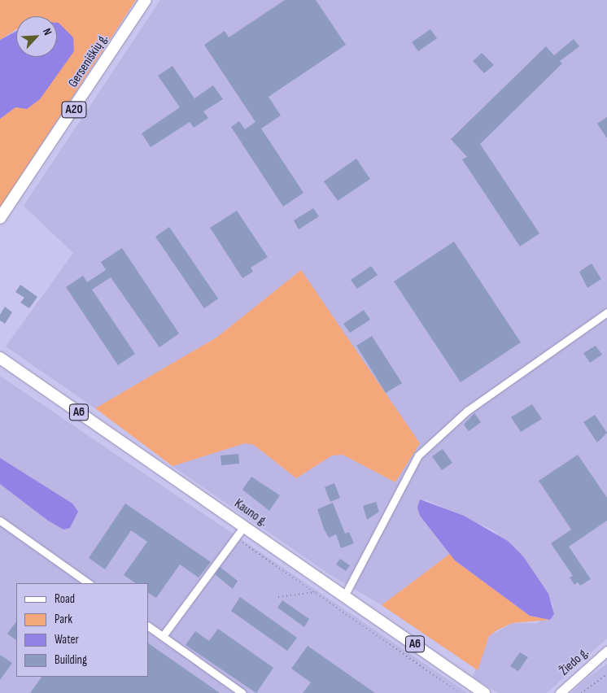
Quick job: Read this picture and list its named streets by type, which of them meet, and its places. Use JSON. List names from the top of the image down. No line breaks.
{"streets":{"main road":["Gerseniškių g.","A20","A6","Kauno g."],"street":["Žiedo g."]},"legend":["Road","Park","Water","Building"],"north":"top right"}
